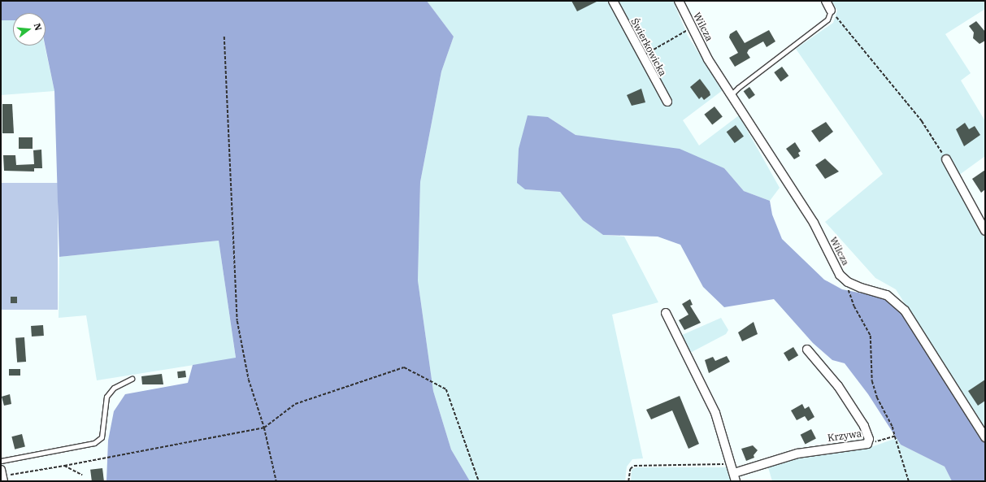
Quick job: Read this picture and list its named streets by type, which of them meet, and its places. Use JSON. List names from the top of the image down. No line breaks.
{"streets":{"street":["Wilcza","Świerkowicka","Krzywa"]},"north":"right"}
